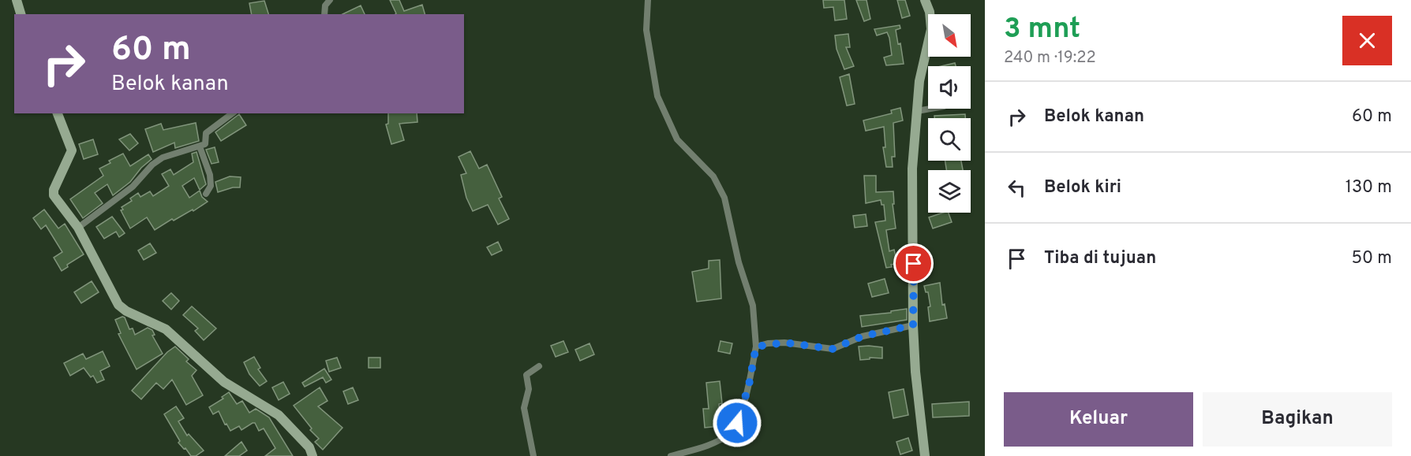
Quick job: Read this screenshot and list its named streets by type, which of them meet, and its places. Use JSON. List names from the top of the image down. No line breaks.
{"north":"bottom right","page":{"heading":["3 mnt","240 m · 19:22"],"turn":["60 m","Belok kanan"],"list":[{"name":"Belok kanan","value":"60 m"},{"name":"Belok kiri","value":"130 m"},{"name":"Tiba di tujuan","value":"50 m"}],"buttons":["Keluar","Bagikan"]}}
